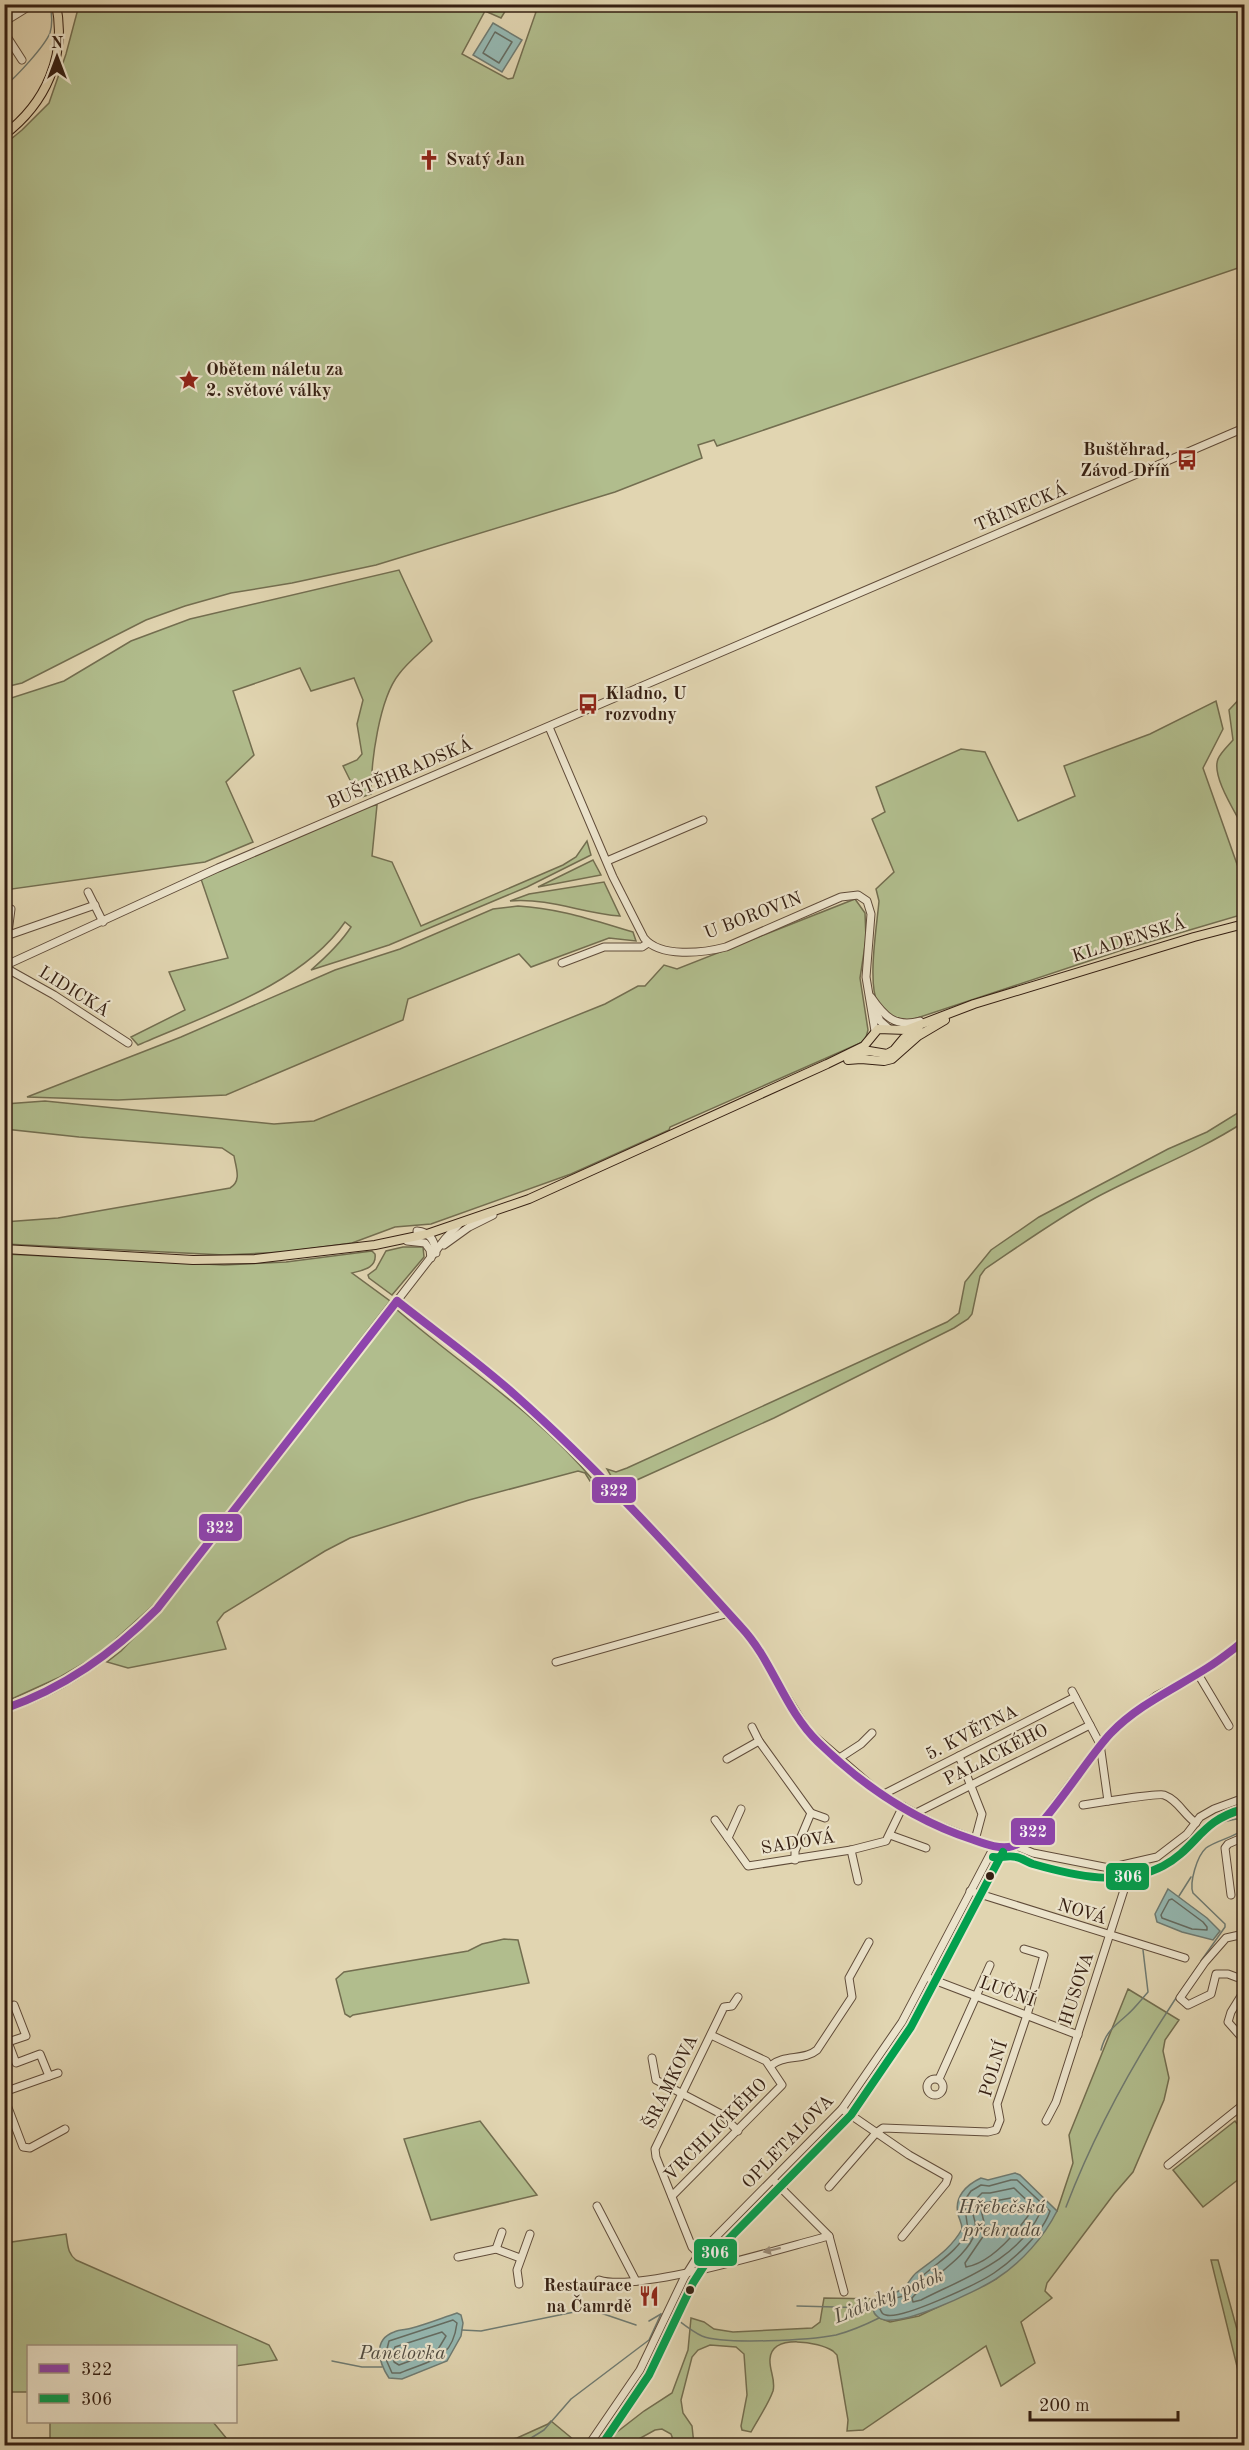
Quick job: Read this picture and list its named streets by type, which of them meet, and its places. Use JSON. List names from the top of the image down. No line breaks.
{"streets":{"main road":["KLADENSKÁ"],"street":["TŘINECKÁ","BUŠTĚHRADSKÁ","U BOROVIN","LIDICKÁ","5. KVĚTNA","PALACKÉHO","SADOVÁ","NOVÁ","HUSOVA","LUČNÍ","POLNÍ","ŠRÁMKOVA","VRCHLICKÉHO","OPLETALOVA"]},"crossings":[["TŘINECKÁ","BUŠTĚHRADSKÁ"],["BUŠTĚHRADSKÁ","LIDICKÁ"],["5. KVĚTNA","PALACKÉHO"],["NOVÁ","HUSOVA"],["NOVÁ","OPLETALOVA"],["HUSOVA","LUČNÍ"],["LUČNÍ","POLNÍ"],["LUČNÍ","OPLETALOVA"],["ŠRÁMKOVA","VRCHLICKÉHO"],["ŠRÁMKOVA","OPLETALOVA"]],"water":["Hřebečská přehrada","Lidický potok","Panelovka"],"places":{"church":["Svatý Jan"],"place":["Obětem náletu za 2. světové války"],"bus stop":["Buštěhrad, Závod Dříň","Kladno, U rozvodny"],"restaurant":["Restaurace na Čamrdě"]},"lines":["transit line 322","transit line 306"],"legend":["322","306"],"scale_bar":"200 m","north":"top"}
